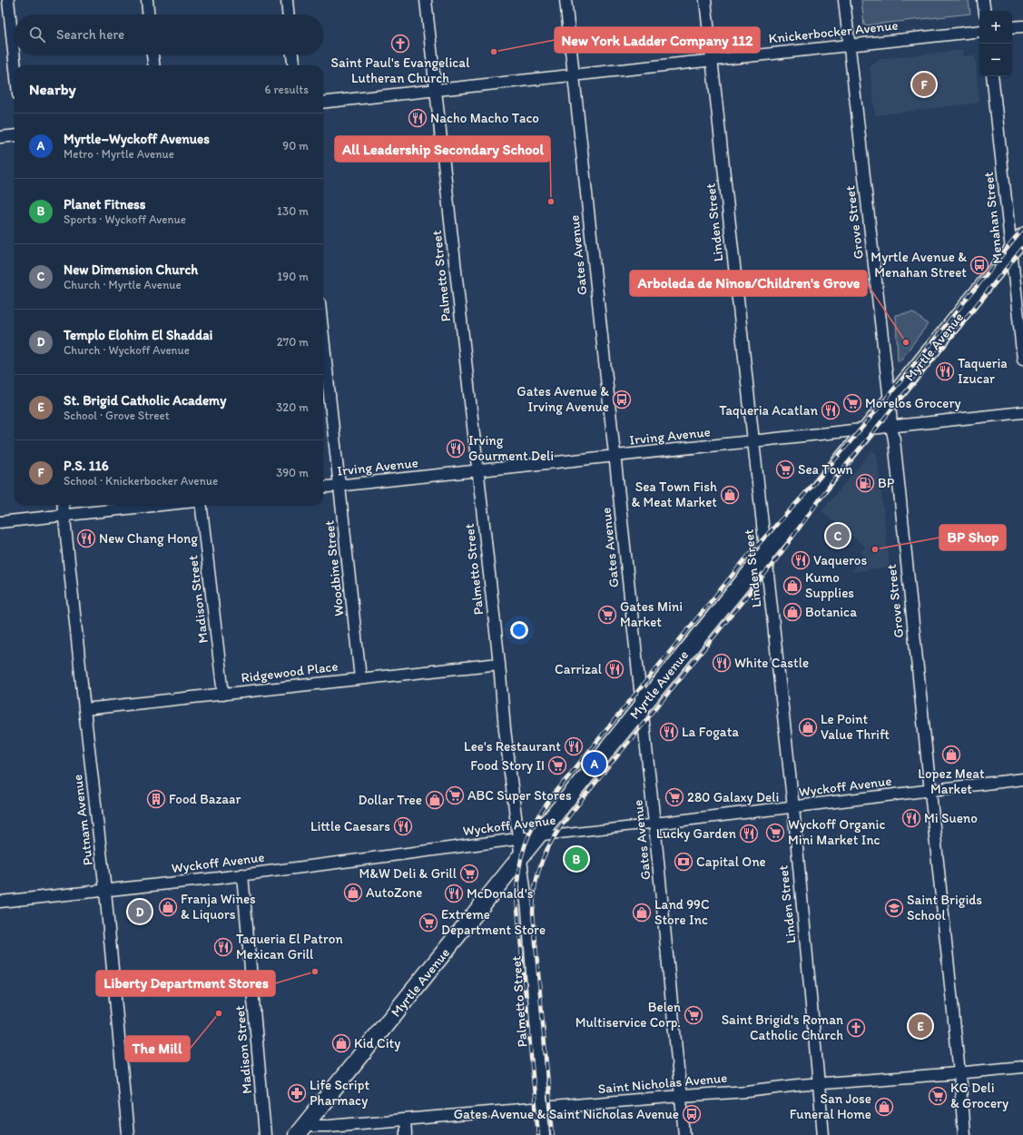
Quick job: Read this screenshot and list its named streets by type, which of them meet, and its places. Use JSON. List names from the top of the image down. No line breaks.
{"streets":{"main road":["Myrtle Avenue"],"street":["Knickerbocker Avenue","Menahan Street","Linden Street","Grove Street","Gates Avenue","Palmetto Street","Irving Avenue","Woodbine Street","Madison Street","Ridgewood Place","Wyckoff Avenue","Putnam Avenue","Saint Nicholas Avenue"]},"crossings":[["Knickerbocker Avenue","Linden Street"],["Knickerbocker Avenue","Grove Street"],["Knickerbocker Avenue","Gates Avenue"],["Knickerbocker Avenue","Palmetto Street"],["Menahan Street","Myrtle Avenue"],["Linden Street","Myrtle Avenue"],["Linden Street","Irving Avenue"],["Linden Street","Wyckoff Avenue"],["Linden Street","Saint Nicholas Avenue"],["Grove Street","Myrtle Avenue"],["Grove Street","Irving Avenue"],["Grove Street","Wyckoff Avenue"],["Grove Street","Saint Nicholas Avenue"],["Gates Avenue","Myrtle Avenue"],["Gates Avenue","Irving Avenue"],["Gates Avenue","Wyckoff Avenue"],["Gates Avenue","Saint Nicholas Avenue"],["Palmetto Street","Myrtle Avenue"],["Palmetto Street","Irving Avenue"],["Palmetto Street","Ridgewood Place"],["Palmetto Street","Wyckoff Avenue"],["Palmetto Street","Saint Nicholas Avenue"],["Myrtle Avenue","Irving Avenue"],["Myrtle Avenue","Wyckoff Avenue"],["Myrtle Avenue","Saint Nicholas Avenue"],["Irving Avenue","Woodbine Street"],["Woodbine Street","Ridgewood Place"],["Madison Street","Ridgewood Place"],["Madison Street","Wyckoff Avenue"],["Ridgewood Place","Putnam Avenue"],["Wyckoff Avenue","Putnam Avenue"]],"places":{"church":["Saint Paul's Evangelical Lutheran Church","Saint Brigid's Roman Catholic Church"],"other":["New York Ladder Company 112","All Leadership Secondary School","Arboleda de Ninos/Children's Grove","BP Shop","Liberty Department Stores","The Mill"],"restaurant":["Nacho Macho Taco","Taqueria Izucar","Taqueria Acatlan","Irving Gourment Deli","New Chang Hong","Vaqueros","White Castle","Carrizal","La Fogata","Lee's Restaurant","Mi Sueno","Little Caesars","Lucky Garden","McDonald's","Taqueria El Patron Mexican Grill"],"bus stop":["Myrtle Avenue & Menahan Street","Gates Avenue & Irving Avenue","Gates Avenue & Saint Nicholas Avenue"],"supermarket":["Morelos Grocery","Sea Town","Gates Mini Market","Food Story II","ABC Super Stores","280 Galaxy Deli","Wyckoff Organic Mini Market Inc","M&W Deli & Grill","Extreme Department Store","Belen Multiservice Corp.","KG Deli & Grocery"],"fuel station":["BP"],"shop":["Sea Town Fish & Meat Market","Kumo Supplies","Botanica","Le Point Value Thrift","Lopez Meat Market","Dollar Tree","AutoZone","Franja Wines & Liquors","Land 99C Store Inc","Kid City","San Jose Funeral Home"],"building":["Food Bazaar"],"bank":["Capital One"],"school or university":["Saint Brigids School"],"pharmacy":["Life Script Pharmacy"]},"page":{"map_buttons":["+","−"],"search":"Search here","heading":["Nearby","6 results"],"pins":["F","C","A","B","D","E"],"list":[{"mark":"A","name":"Myrtle–Wyckoff Avenues","note":"Metro · Myrtle Avenue","value":"90 m"},{"mark":"B","name":"Planet Fitness","note":"Sports · Wyckoff Avenue","value":"130 m"},{"mark":"C","name":"New Dimension Church","note":"Church · Myrtle Avenue","value":"190 m"},{"mark":"D","name":"Templo Elohim El Shaddai","note":"Church · Wyckoff Avenue","value":"270 m"},{"mark":"E","name":"St. Brigid Catholic Academy","note":"School · Grove Street","value":"320 m"},{"mark":"F","name":"P.S. 116","note":"School · Knickerbocker Avenue","value":"390 m"}]}}
